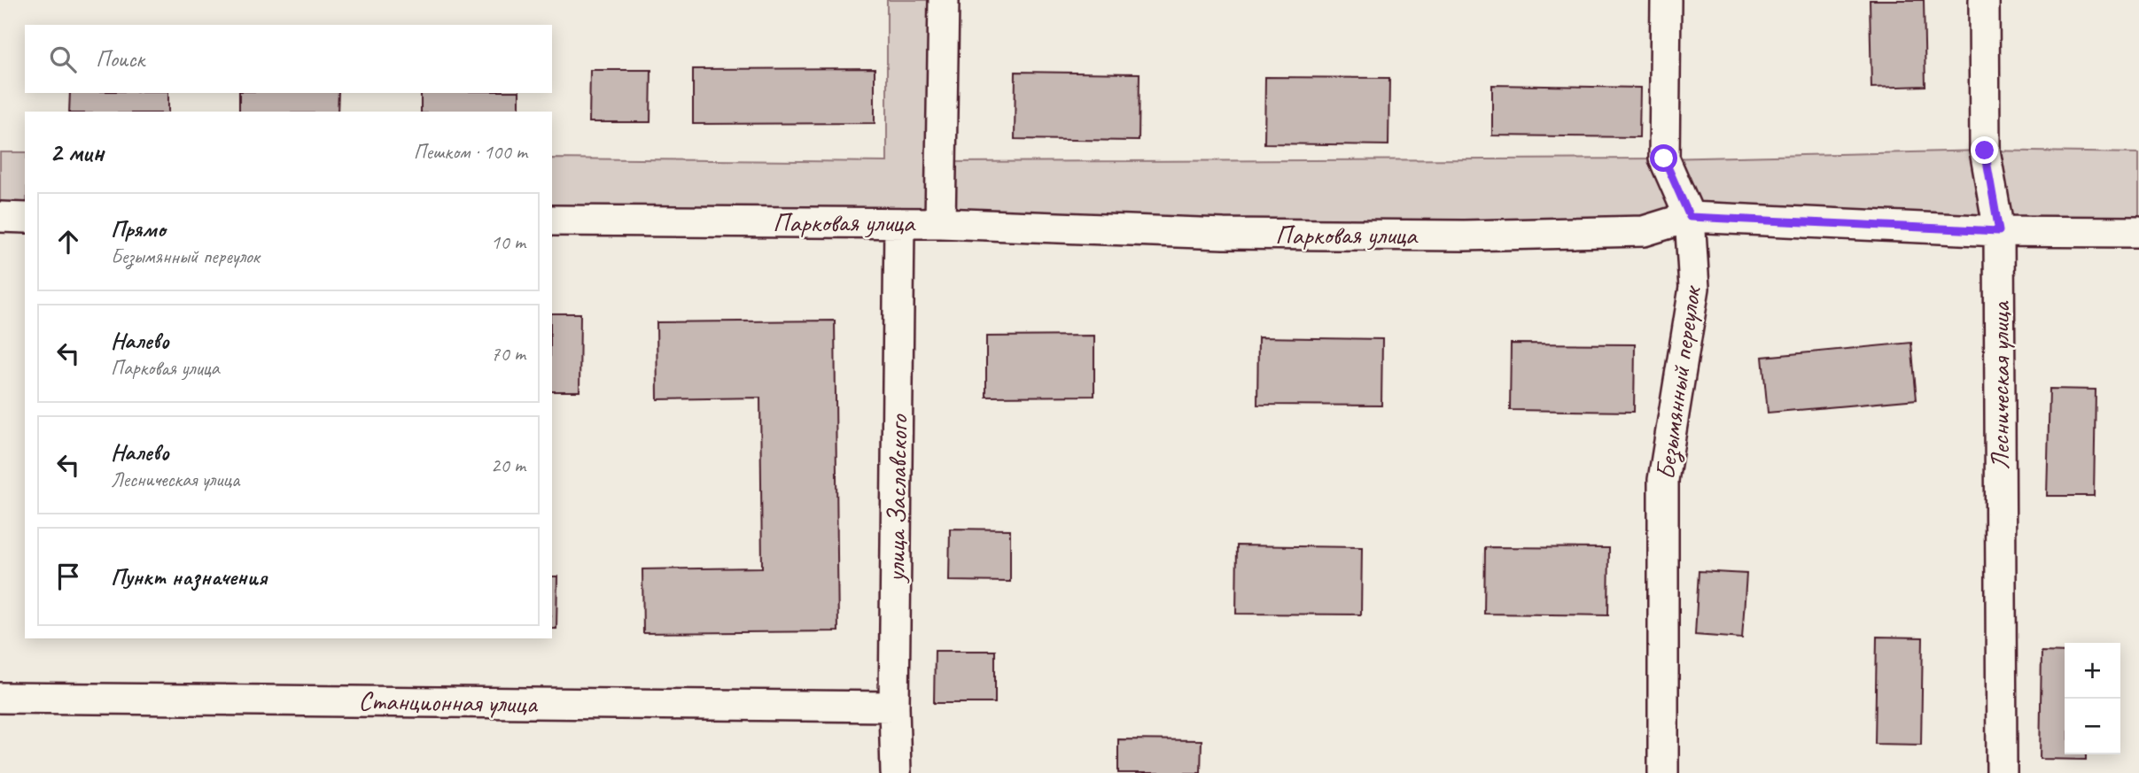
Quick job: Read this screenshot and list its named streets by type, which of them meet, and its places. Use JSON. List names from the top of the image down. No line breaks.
{"streets":{"street":["Парковая улица","Безымянный переулок","Лесническая улица","улица Заславского","Станционная улица"]},"crossings":[["Парковая улица","Безымянный переулок"],["Парковая улица","Лесническая улица"],["Парковая улица","улица Заславского"],["улица Заславского","Станционная улица"]],"page":{"search":"Поиск","heading":["2 мин","Пешком · 100 m"],"list":[["Прямо","Безымянный переулок","10 m"],["Налево","Парковая улица","70 m"],["Налево","Лесническая улица","20 m"],"Пункт назначения"],"map_buttons":["+","−"]}}
